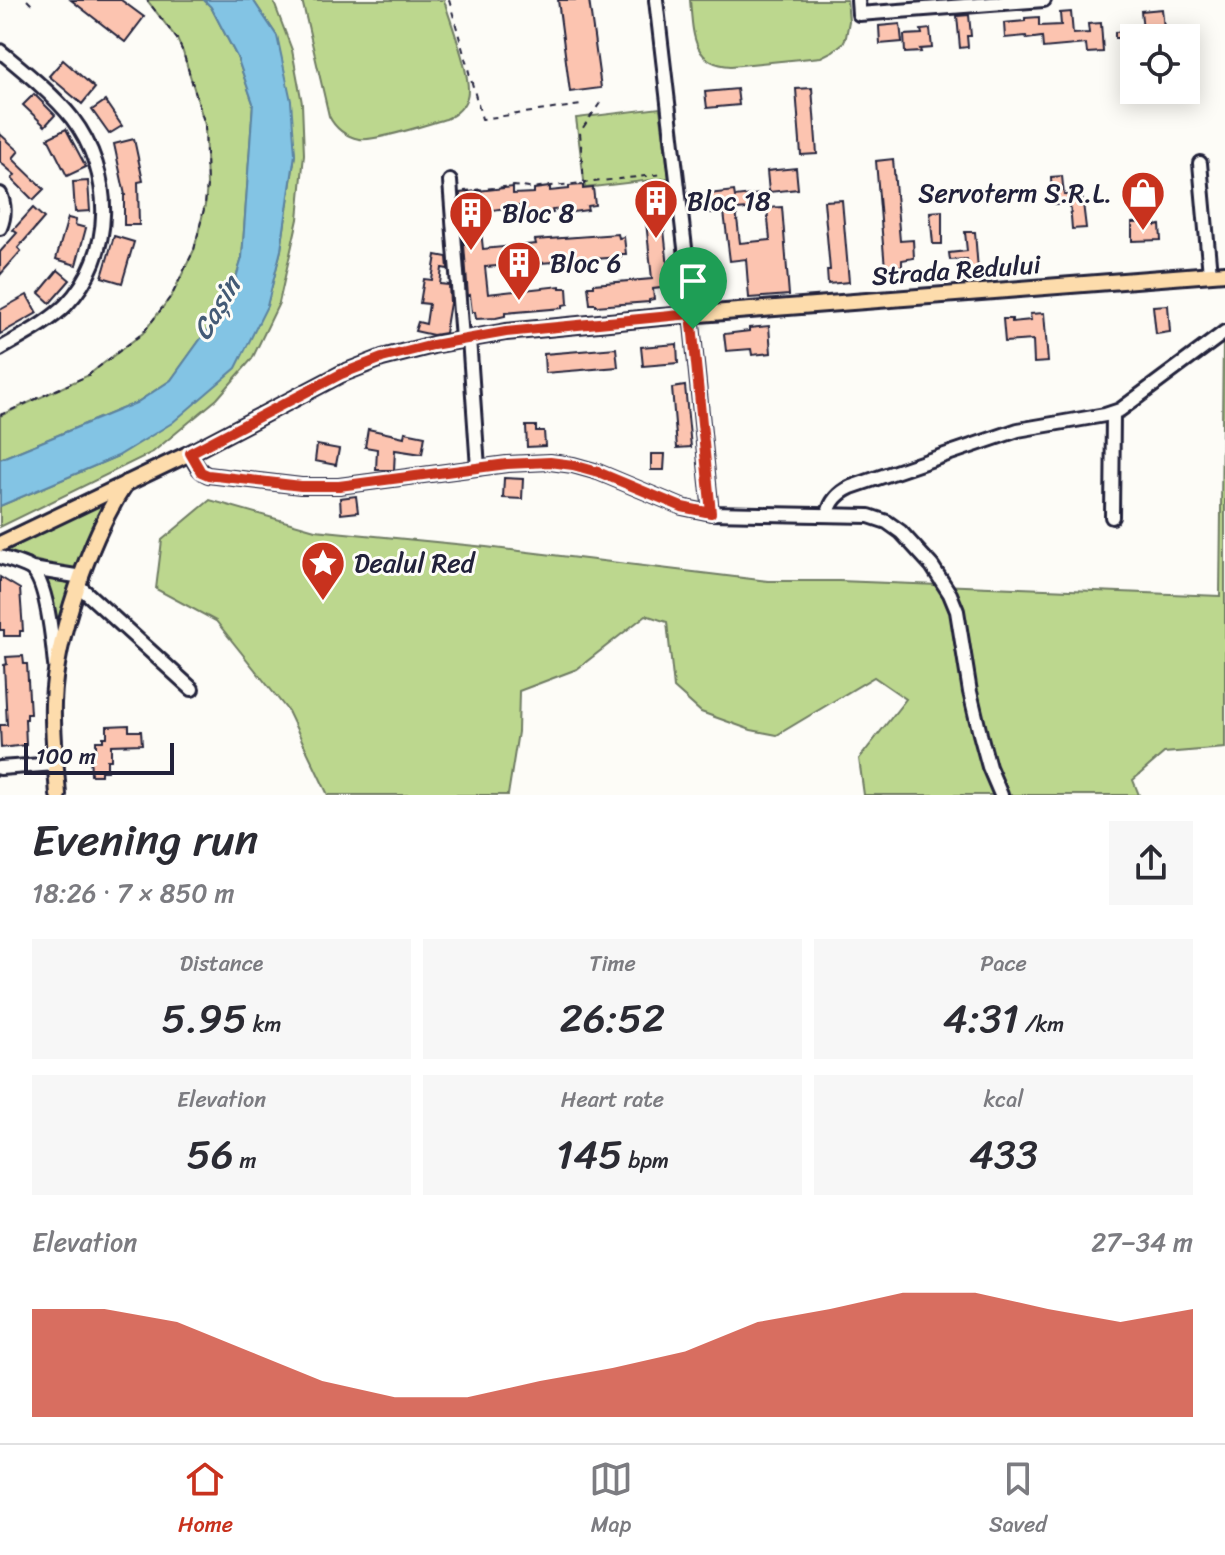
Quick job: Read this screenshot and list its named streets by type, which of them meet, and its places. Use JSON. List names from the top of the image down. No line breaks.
{"streets":{"main road":["Strada Redului"]},"water":["Cașin"],"places":{"shop":["Servoterm S.R.L."],"building":["Bloc 18","Bloc 8","Bloc 6"],"place":["Dealul Red"]},"scale_bar":"100 m","page":{"scale":"100 m","heading":["Evening run","18:26 · 7 × 850 m"],"stats":[["Distance","5.95 km"],["Time","26:52"],["Pace","4:31 /km"],["Elevation","56 m"],["Heart rate","145 bpm"],["kcal","433"]],"chart":["Elevation","27–34 m"],"tabs":["Home","Map","Saved"]}}
